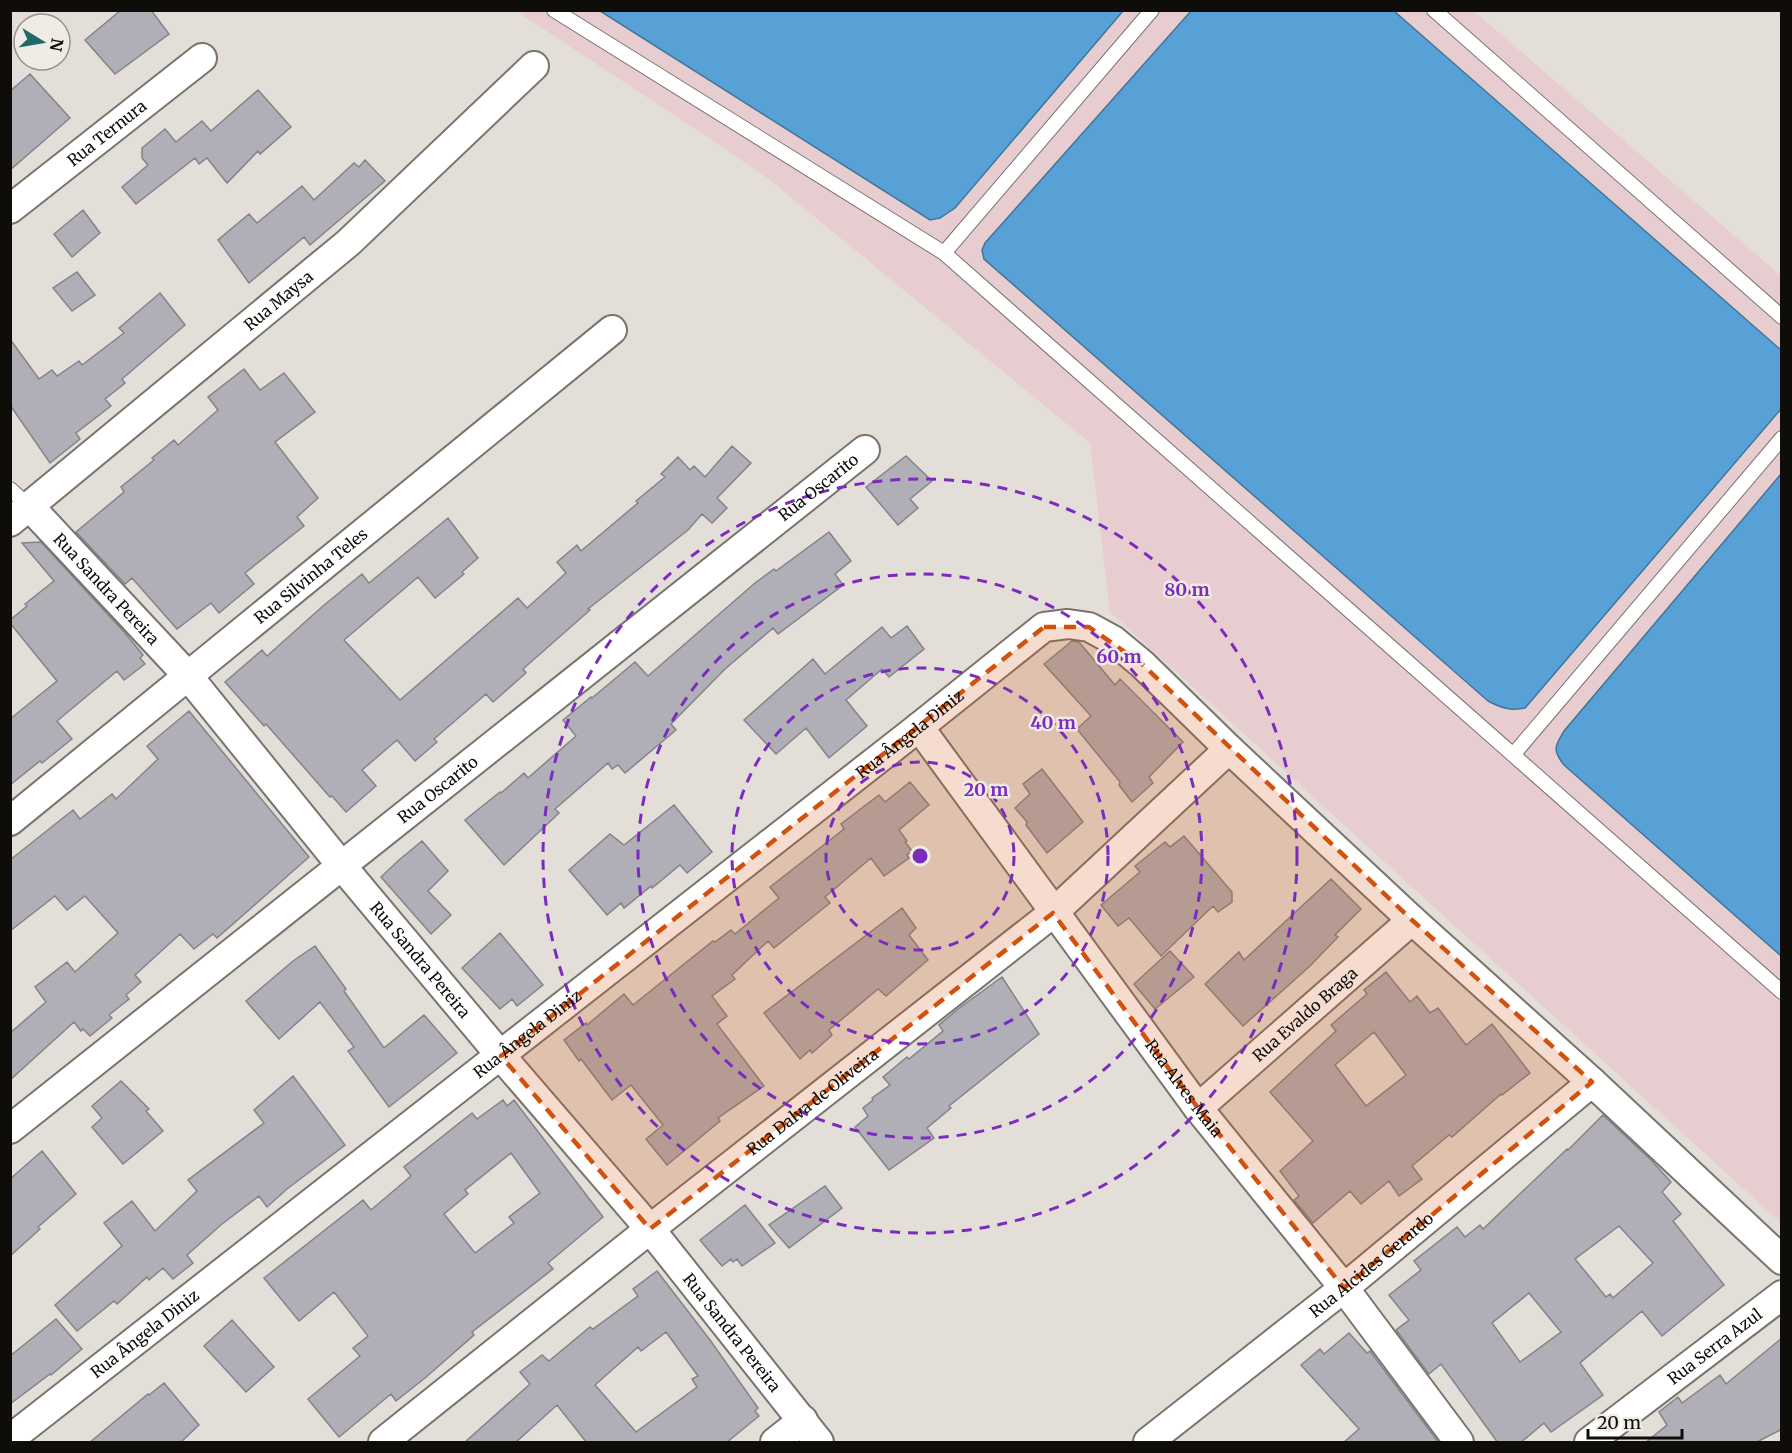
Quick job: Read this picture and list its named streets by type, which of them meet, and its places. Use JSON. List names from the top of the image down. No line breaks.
{"streets":{"street":["Rua Ternura","Rua Maysa","Rua Oscarito","Rua Silvinha Teles","Rua Sandra Pereira","Rua Ângela Diniz","Rua Evaldo Braga","Rua Alves Maia","Rua Dalva de Oliveira","Rua Alcides Gerardo","Rua Serra Azul"]},"crossings":[["Rua Maysa","Rua Sandra Pereira"],["Rua Oscarito","Rua Sandra Pereira"],["Rua Silvinha Teles","Rua Sandra Pereira"],["Rua Sandra Pereira","Rua Ângela Diniz"],["Rua Sandra Pereira","Rua Dalva de Oliveira"],["Rua Ângela Diniz","Rua Alves Maia"],["Rua Ângela Diniz","Rua Dalva de Oliveira"],["Rua Evaldo Braga","Rua Alves Maia"],["Rua Alves Maia","Rua Dalva de Oliveira"],["Rua Alves Maia","Rua Alcides Gerardo"]],"scale_bar":"20 m","north":"right","rings":["80 m","60 m","40 m","20 m"]}
